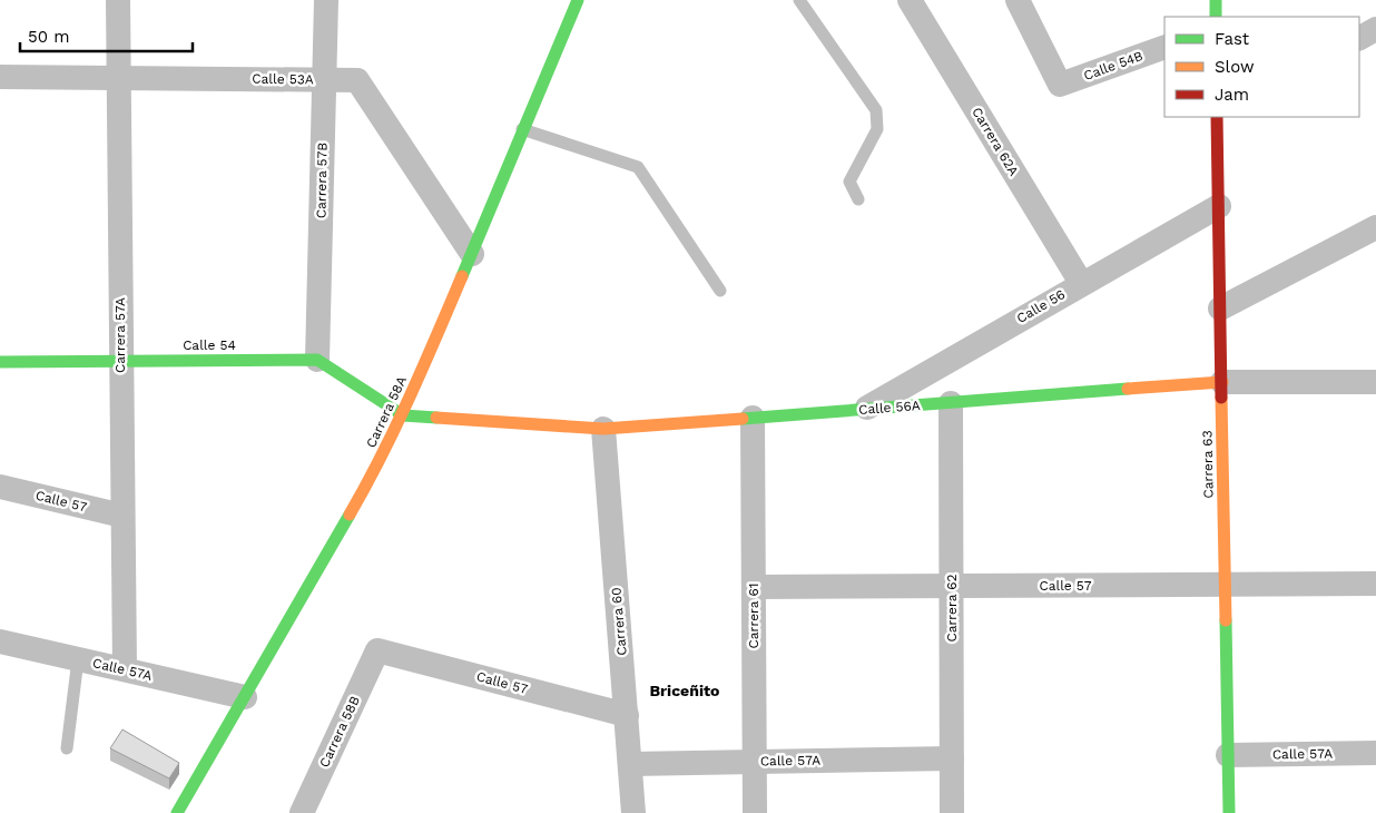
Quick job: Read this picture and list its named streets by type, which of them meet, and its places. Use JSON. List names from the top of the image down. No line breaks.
{"streets":{"street":["Calle 54B","Calle 53A","Carrera 62A","Carrera 57B","Calle 56","Carrera 57A","Calle 54","Calle 56A","Carrera 58A","Carrera 63","Calle 57","Carrera 62","Carrera 61","Carrera 60","Calle 57A","Carrera 58B"]},"crossings":[["Calle 53A","Carrera 57B"],["Calle 53A","Carrera 57A"],["Calle 53A","Carrera 58A"],["Carrera 62A","Calle 56"],["Carrera 57B","Calle 54"],["Calle 56","Calle 56A"],["Calle 56","Carrera 63"],["Carrera 57A","Calle 54"],["Carrera 57A","Calle 57"],["Carrera 57A","Calle 57A"],["Calle 56A","Carrera 58A"],["Calle 56A","Carrera 63"],["Calle 56A","Carrera 62"],["Calle 56A","Carrera 61"],["Calle 56A","Carrera 60"],["Carrera 58A","Calle 57A"],["Carrera 63","Calle 57"],["Carrera 63","Calle 57A"],["Calle 57","Carrera 62"],["Calle 57","Carrera 61"],["Calle 57","Carrera 60"],["Calle 57","Carrera 58B"],["Carrera 62","Calle 57A"],["Carrera 61","Calle 57A"],["Carrera 60","Calle 57A"]],"districts":["Briceñito"],"legend":["Fast","Slow","Jam"],"scale_bar":"50 m"}
